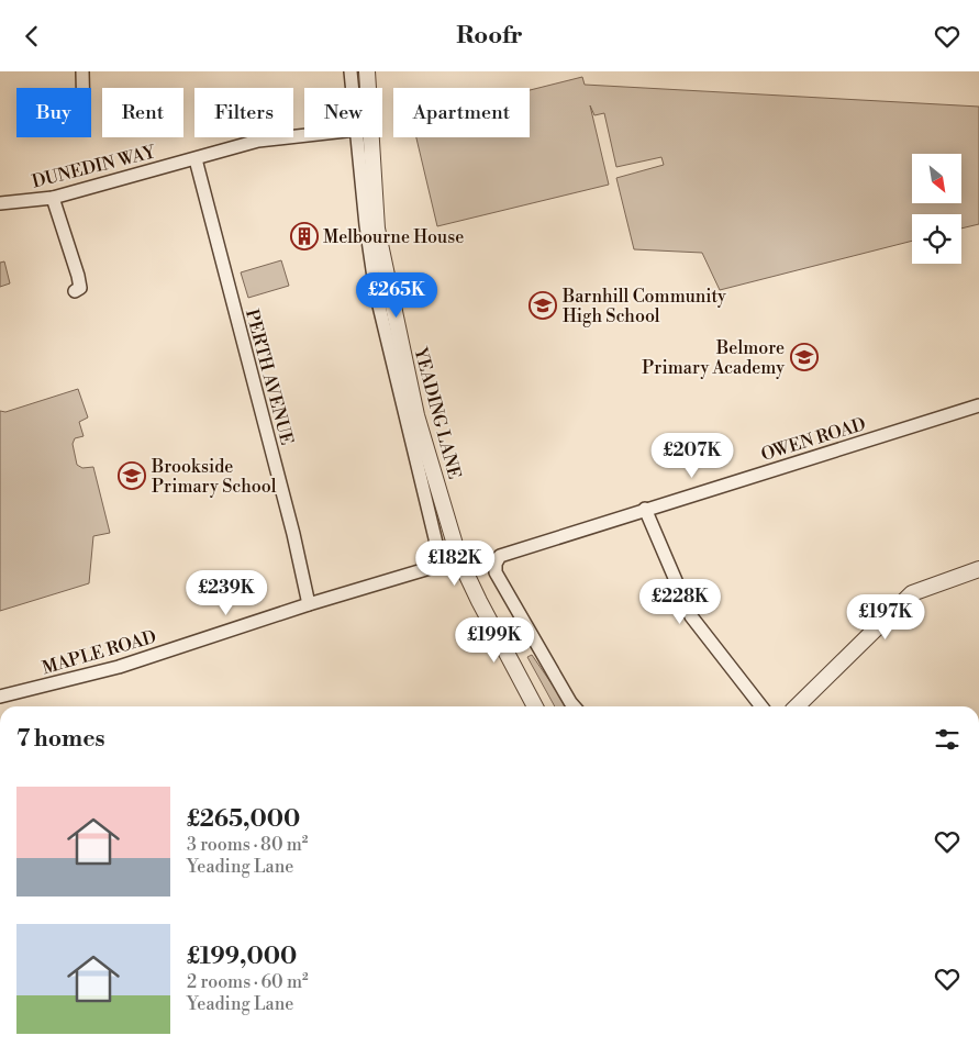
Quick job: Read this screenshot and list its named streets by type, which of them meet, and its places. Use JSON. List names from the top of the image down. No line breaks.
{"streets":{"street":["DUNEDIN WAY","PERTH AVENUE","YEADING LANE","OWEN ROAD","MAPLE ROAD"]},"crossings":[["DUNEDIN WAY","PERTH AVENUE"],["PERTH AVENUE","MAPLE ROAD"],["YEADING LANE","MAPLE ROAD"]],"places":{"building":["Melbourne House"],"school or university":["Barnhill Community High School","Belmore Primary Academy","Brookside Primary School"]},"north":"bottom right","page":{"header":"Roofr","chip":["Buy","Rent","Filters","New","Apartment"],"price":["£265K","£207K","£182K","£239K","£228K","£197K","£199K"],"heading":"7 homes","list":[{"name":"£265,000","note":"3 rooms · 80 m² · Yeading Lane"},{"name":"£199,000","note":"2 rooms · 60 m² · Yeading Lane"}]}}
